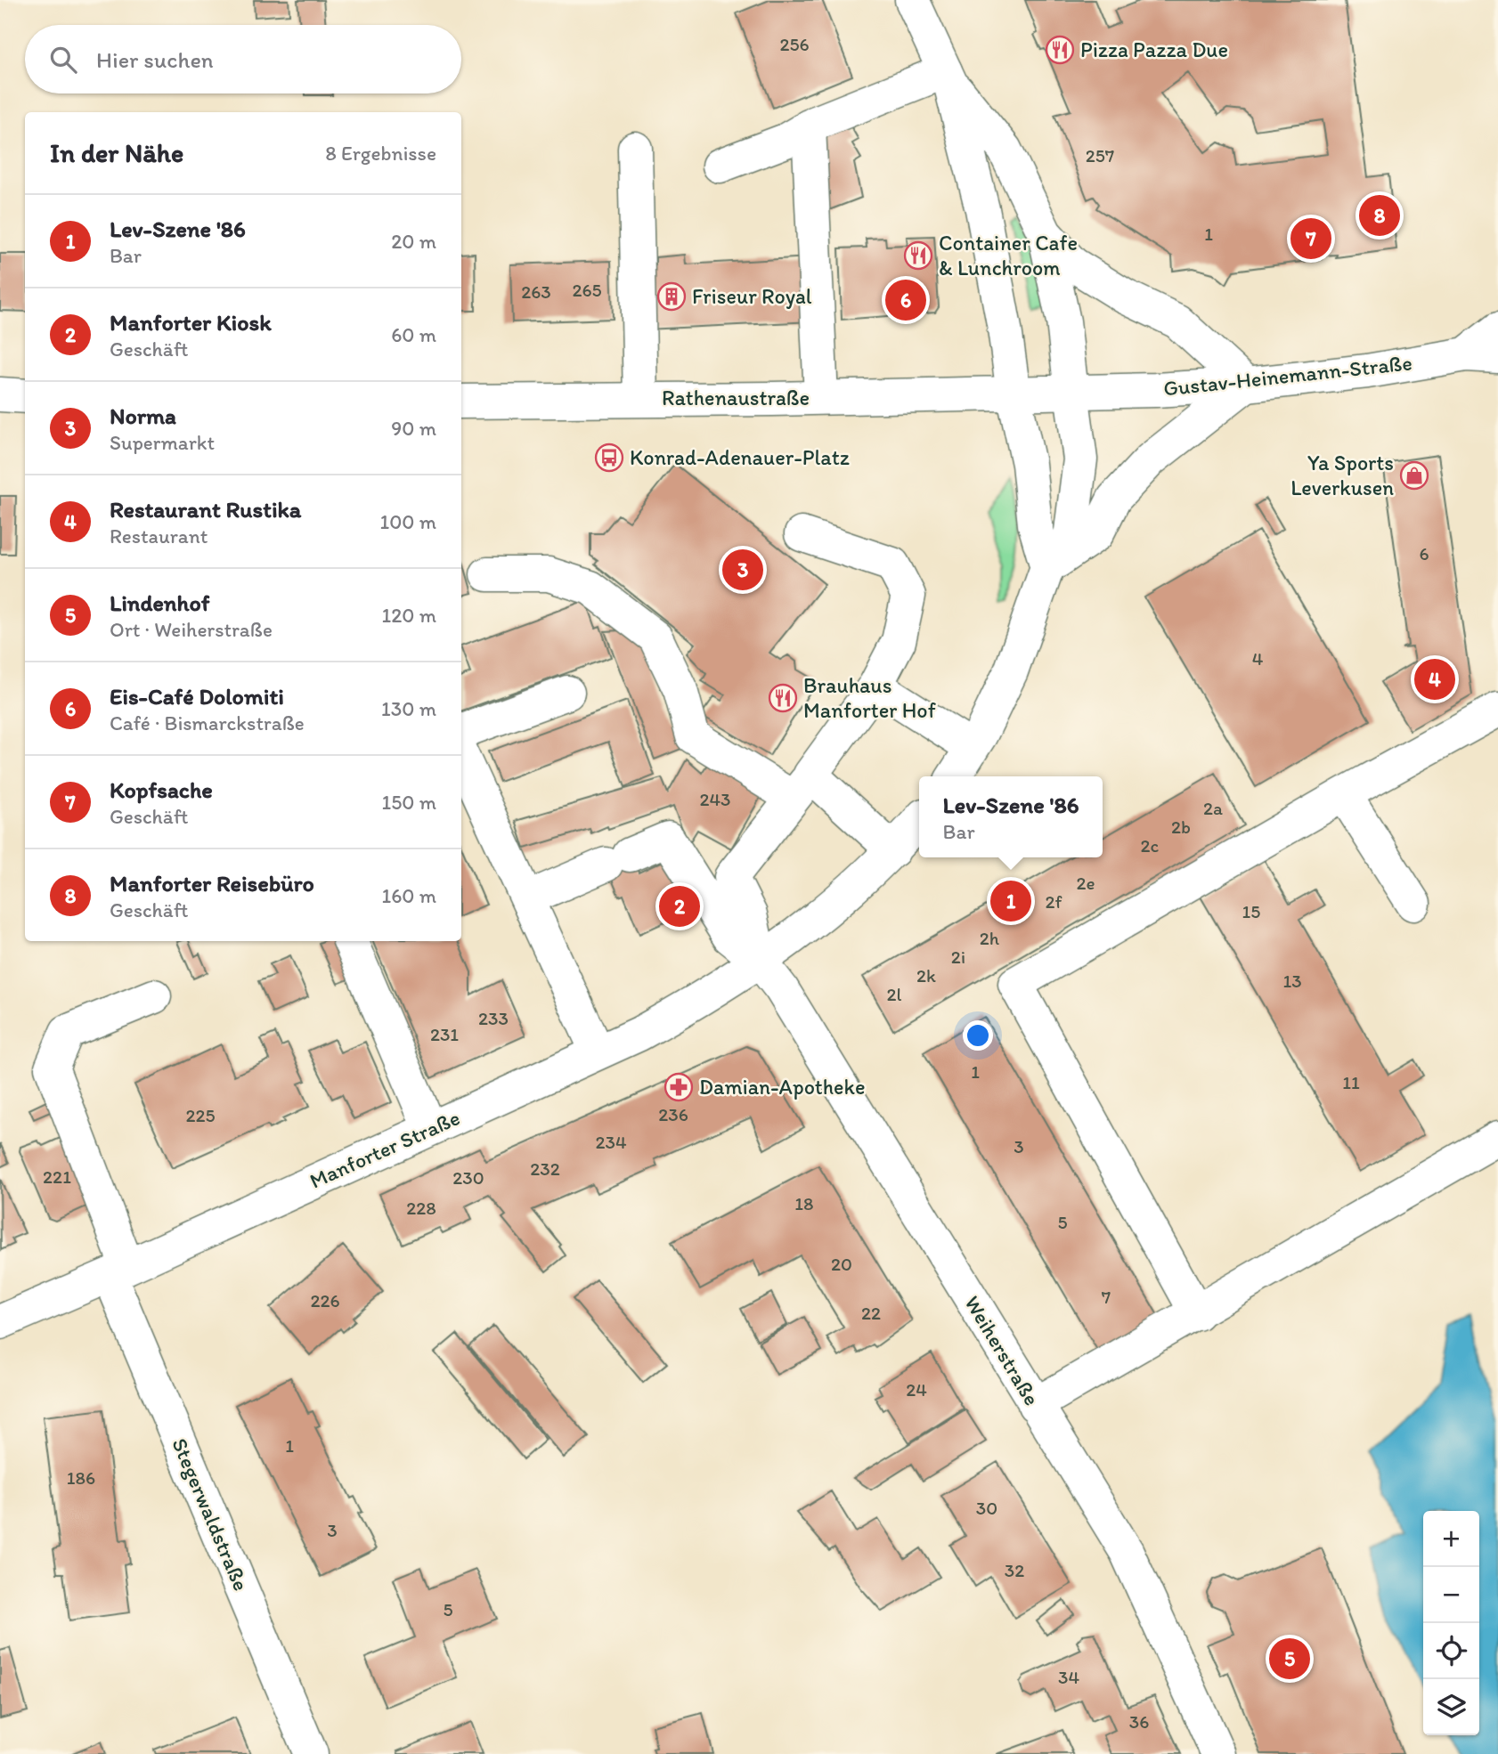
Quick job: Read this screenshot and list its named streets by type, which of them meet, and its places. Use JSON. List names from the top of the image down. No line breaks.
{"streets":{"street":["Gustav-Heinemann-Straße","Rathenaustraße","Manforter Straße","Weiherstraße","Stegerwaldstraße"]},"crossings":[["Gustav-Heinemann-Straße","Rathenaustraße"],["Manforter Straße","Weiherstraße"],["Manforter Straße","Stegerwaldstraße"]],"places":{"restaurant":["Pizza Pazza Due","Container Cafe & Lunchroom","Brauhaus Manforter Hof"],"building":["Friseur Royal"],"bus stop":["Konrad-Adenauer-Platz"],"shop":["Ya Sports Leverkusen"],"pharmacy":["Damian-Apotheke"]},"house_numbers":["256","257","1","265","263","6","4","243","2a","2b","2c","2e","2f","15","2h","2i","2k","13","2l","233","231","1","11","236","225","234","3","232","221","230","18","228","5","20","7","226","22","24","1","186","30","3","32","5","34","36"],"page":{"search":"Hier suchen","heading":["In der Nähe","8 Ergebnisse"],"pins":["8","7","6","3","4","1","2","5"],"list":[{"mark":"1","name":"Lev-Szene '86","note":"Bar","value":"20 m"},{"mark":"2","name":"Manforter Kiosk","note":"Geschäft","value":"60 m"},{"mark":"3","name":"Norma","note":"Supermarkt","value":"90 m"},{"mark":"4","name":"Restaurant Rustika","note":"Restaurant","value":"100 m"},{"mark":"5","name":"Lindenhof","note":"Ort · Weiherstraße","value":"120 m"},{"mark":"6","name":"Eis-Café Dolomiti","note":"Café · Bismarckstraße","value":"130 m"},{"mark":"7","name":"Kopfsache","note":"Geschäft","value":"150 m"},{"mark":"8","name":"Manforter Reisebüro","note":"Geschäft","value":"160 m"}],"popup":["Lev-Szene '86","Bar"],"map_buttons":["+","−"]}}
